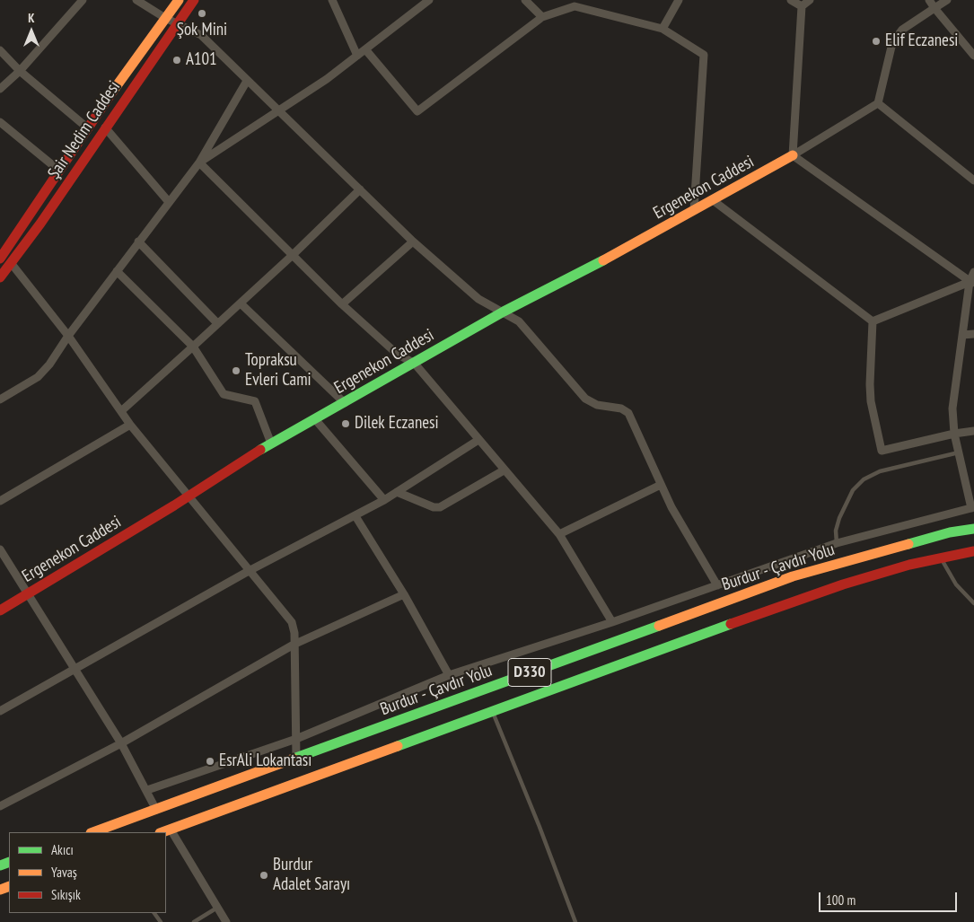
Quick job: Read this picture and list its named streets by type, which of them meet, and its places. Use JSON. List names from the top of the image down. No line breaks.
{"streets":{"main road":["Şair Nedim Caddesi","Ergenekon Caddesi","Burdur - Çavdır Yolu","D330"]},"places":["Şok Mini","Elif Eczanesi","A101","Topraksu Evleri Cami","Dilek Eczanesi","EsrAli Lokantası","Burdur Adalet Sarayı"],"legend":["Akıcı","Yavaş","Sıkışık"],"scale_bar":"100 m","north":"top"}
